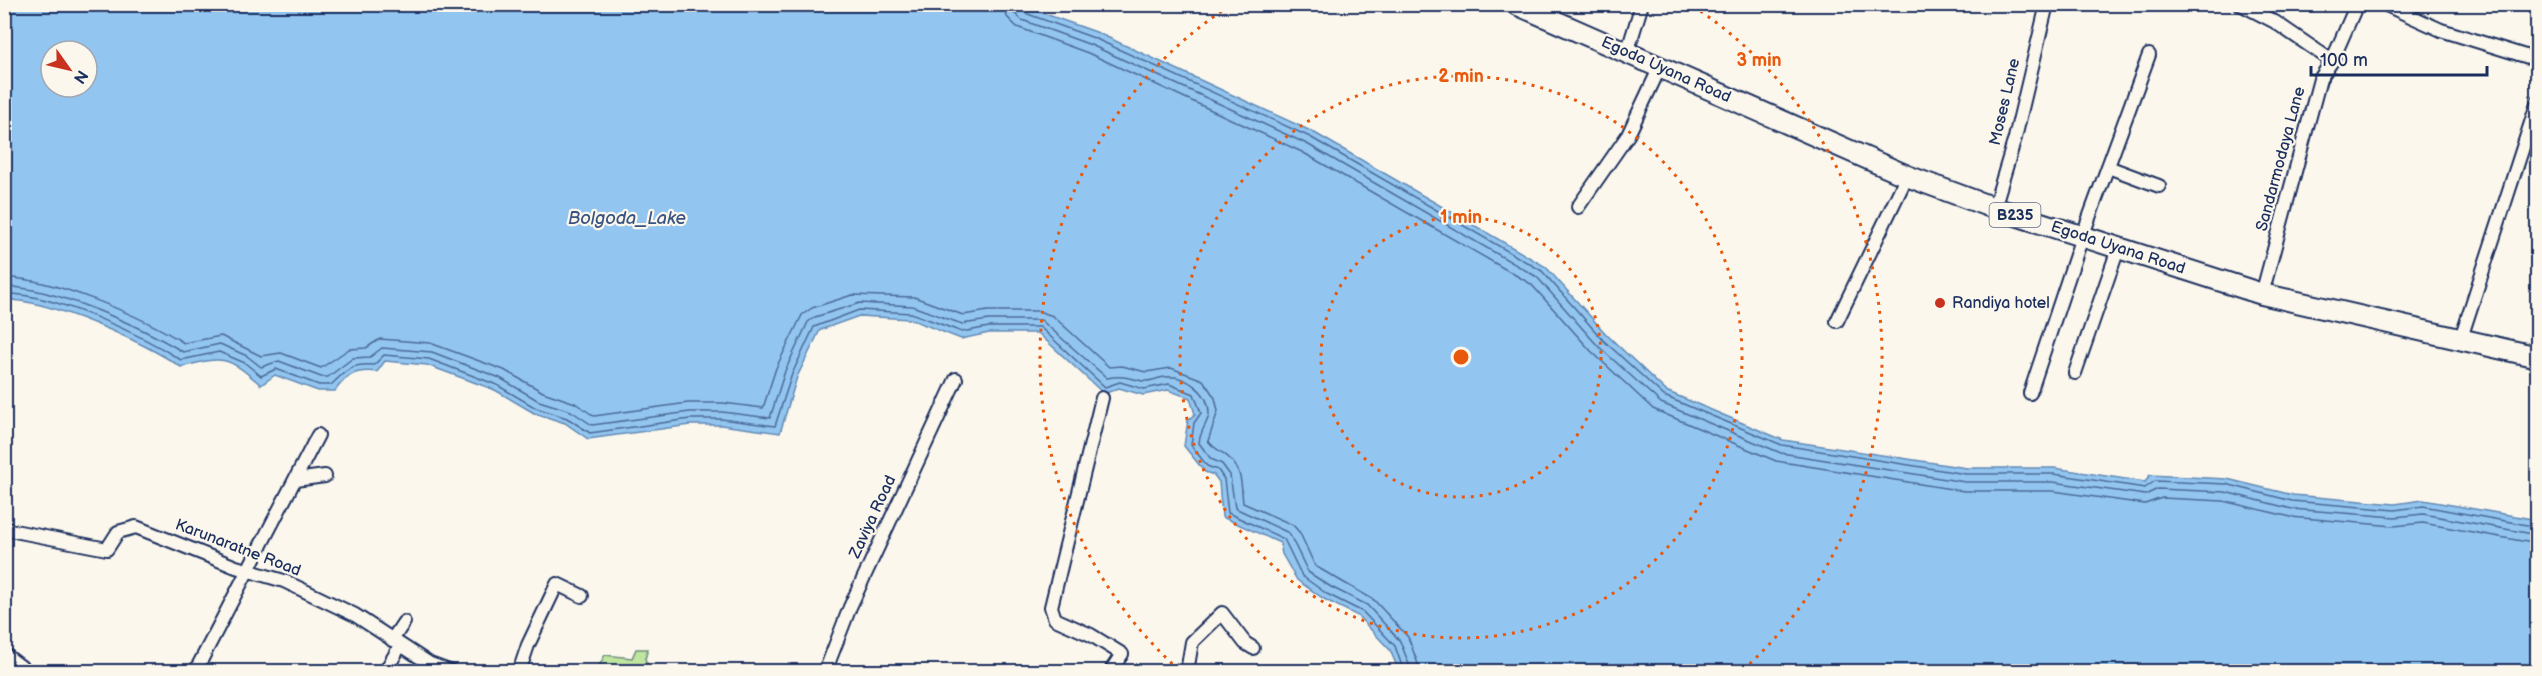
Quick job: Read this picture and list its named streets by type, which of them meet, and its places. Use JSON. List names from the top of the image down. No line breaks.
{"streets":{"main road":["Egoda Uyana Road","B235"],"street":["Moses Lane","Sandarmodaya Lane","Zaviya Road","Karunaratne Road"]},"crossings":[["Egoda Uyana Road","Moses Lane"],["Egoda Uyana Road","Sandarmodaya Lane"]],"water":["Bolgoda_Lake"],"places":["Randiya hotel"],"scale_bar":"100 m","north":"bottom right","rings":["3 min","2 min","1 min"]}
